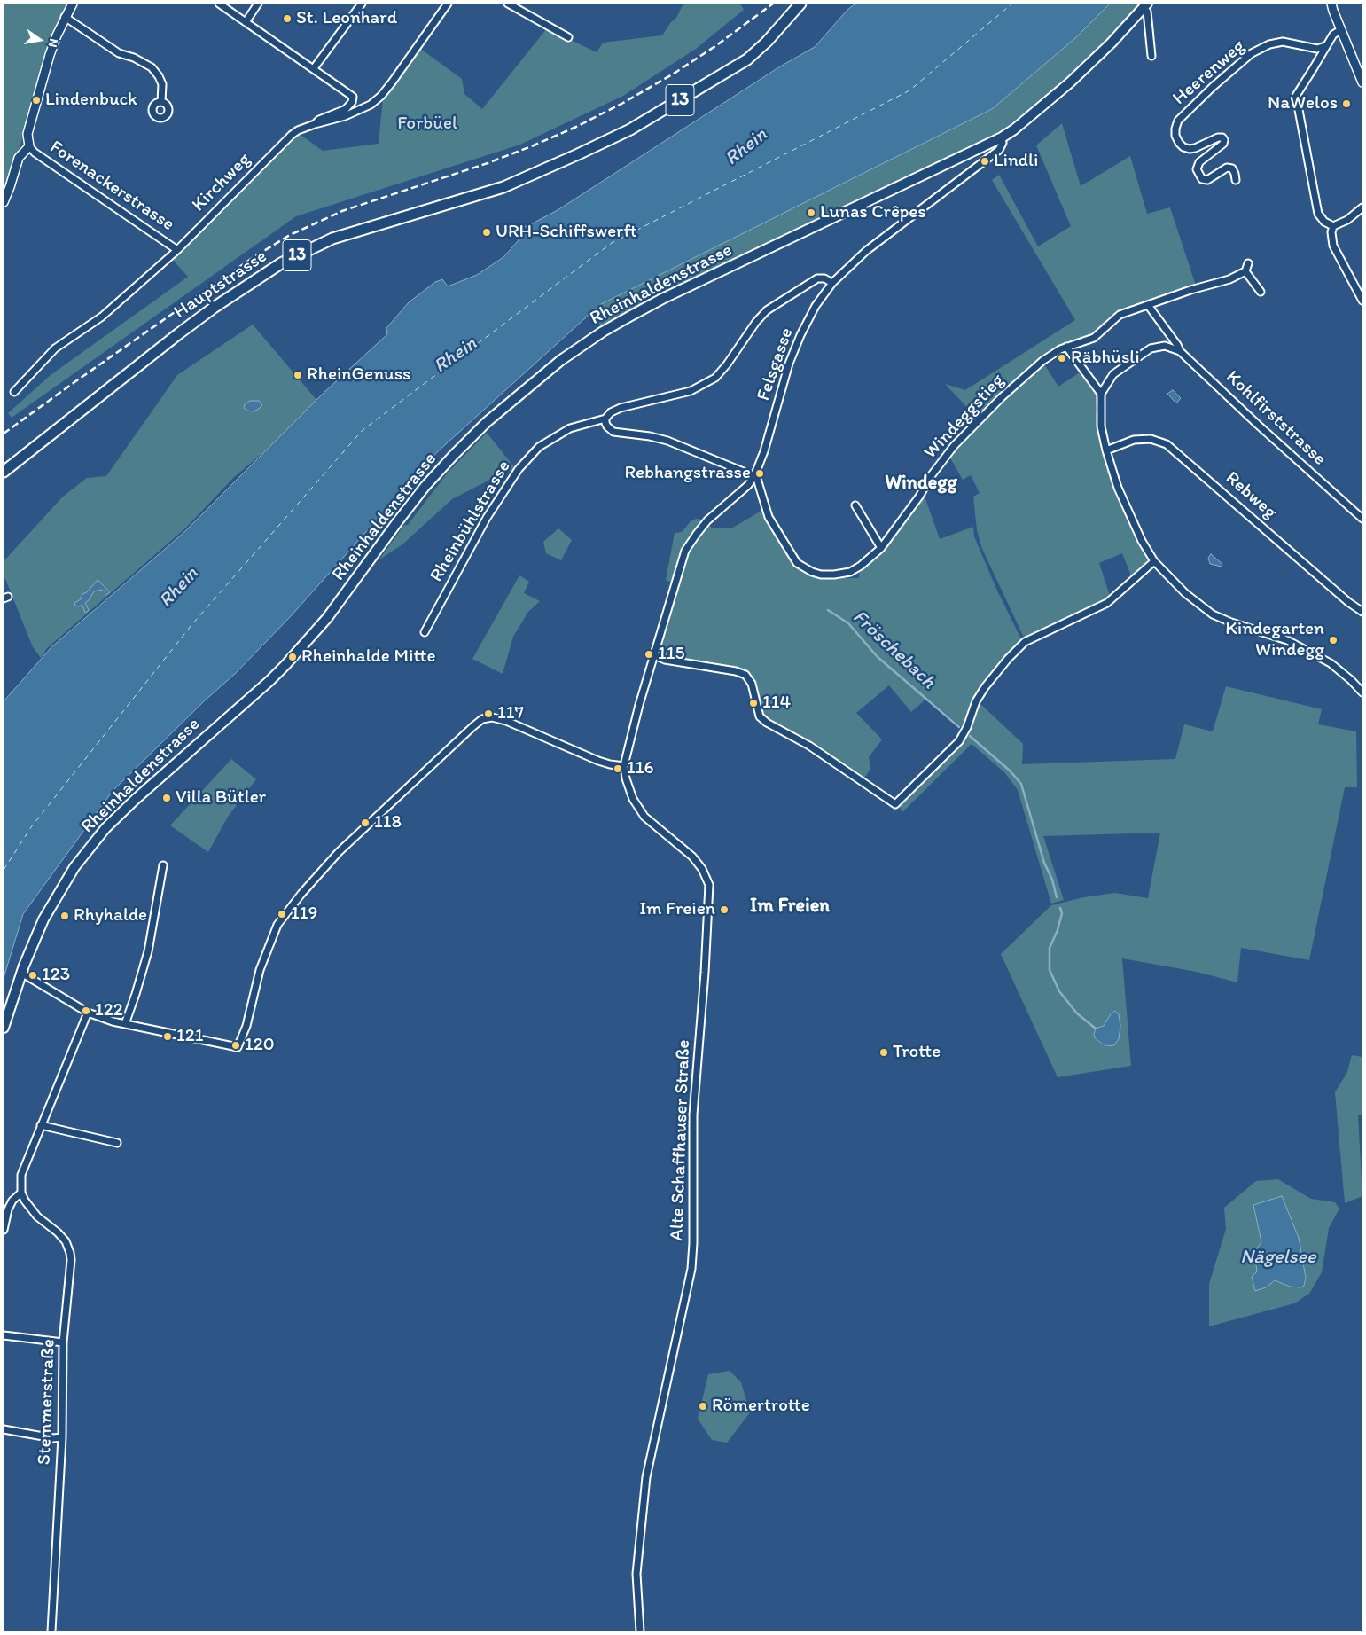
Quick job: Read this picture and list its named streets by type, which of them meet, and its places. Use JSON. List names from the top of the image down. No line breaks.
{"streets":{"main road":["13","Hauptstrasse","Rheinhaldenstrasse"],"street":["Heerenweg","Kirchweg","Forenackerstrasse","Felsgasse","Windeggstieg","Kohlfirststrasse","Rebweg","Rheinbühlstrasse","Alte Schaffhauser Straße","Stemmerstraße"]},"crossings":[["Kirchweg","Forenackerstrasse"],["Rheinhaldenstrasse","Felsgasse"],["Felsgasse","Windeggstieg"],["Felsgasse","Rheinbühlstrasse"],["Felsgasse","Alte Schaffhauser Straße"]],"districts":["Windegg","Im Freien"],"water":["Rhein","Fröschebach","Nägelsee"],"parks":["Forbüel"],"places":["St. Leonhard","Lindenbuck","NaWelos","Lindli","Lunas Crêpes","URH-Schiffswerft","Räbhüsli","RheinGenuss","Rebhangstrasse","Kindegarten Windegg","115","Rheinhalde Mitte","114","117","116","Villa Bütler","118","Im Freien","119","Rhyhalde","123","122","121","120","Trotte","Römertrotte"],"north":"right"}
